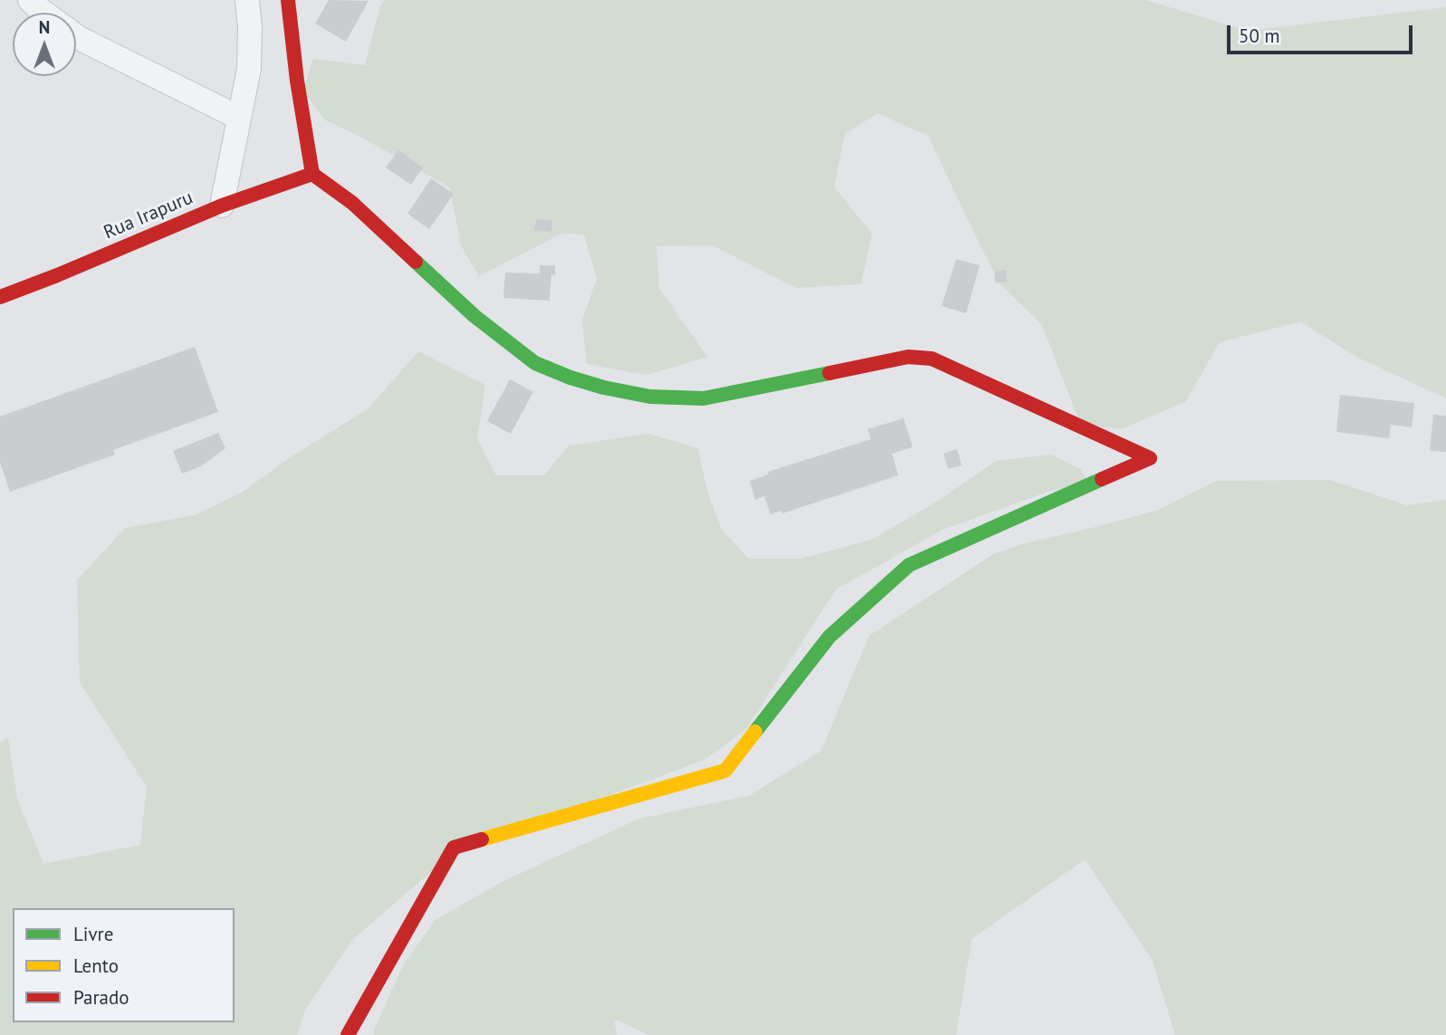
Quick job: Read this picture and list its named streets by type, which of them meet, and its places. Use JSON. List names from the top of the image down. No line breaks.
{"streets":{"street":["Rua Irapuru"]},"legend":["Livre","Lento","Parado"],"scale_bar":"50 m","north":"top"}
